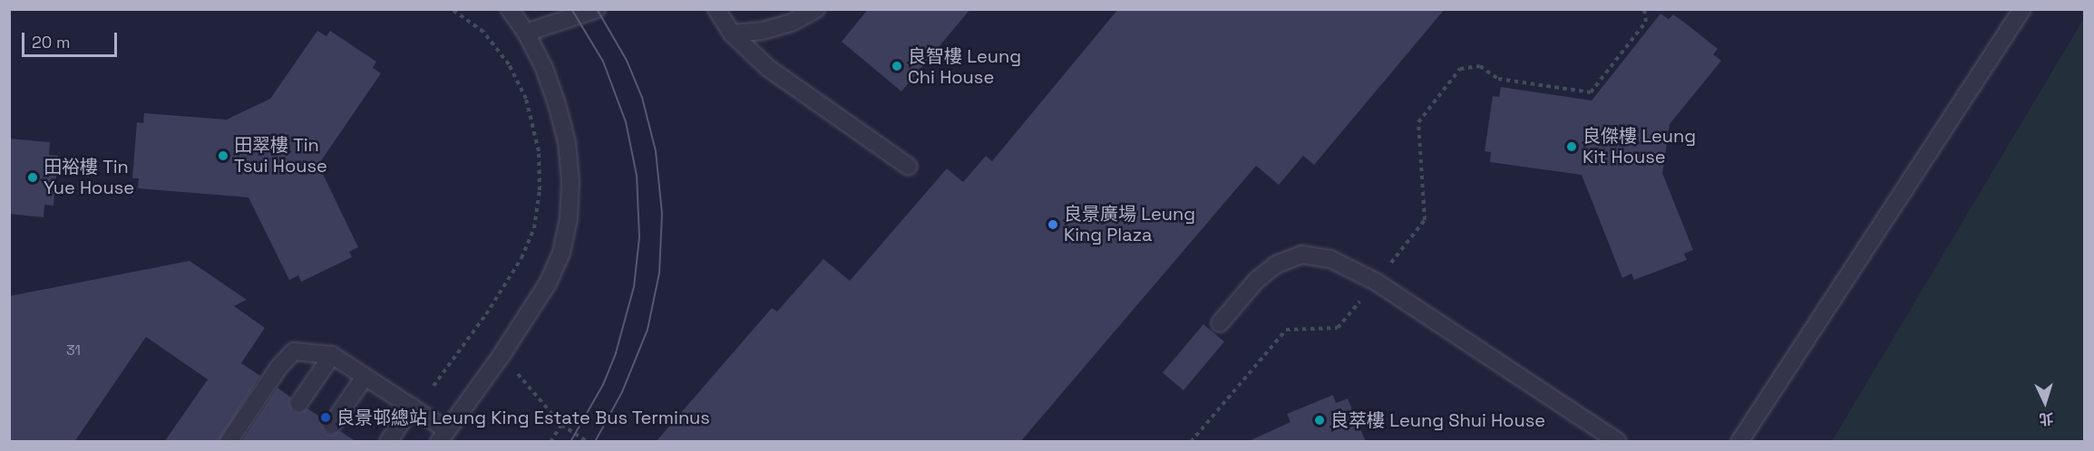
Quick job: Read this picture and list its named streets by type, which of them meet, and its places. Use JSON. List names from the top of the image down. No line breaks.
{"places":["良智樓 Leung Chi House","良傑樓 Leung Kit House","田翠樓 Tin Tsui House","田裕樓 Tin Yue House","良景廣場 Leung King Plaza","良景邨總站 Leung King Estate Bus Terminus","良萃樓 Leung Shui House"],"house_numbers":["31"],"scale_bar":"20 m","north":"bottom"}
